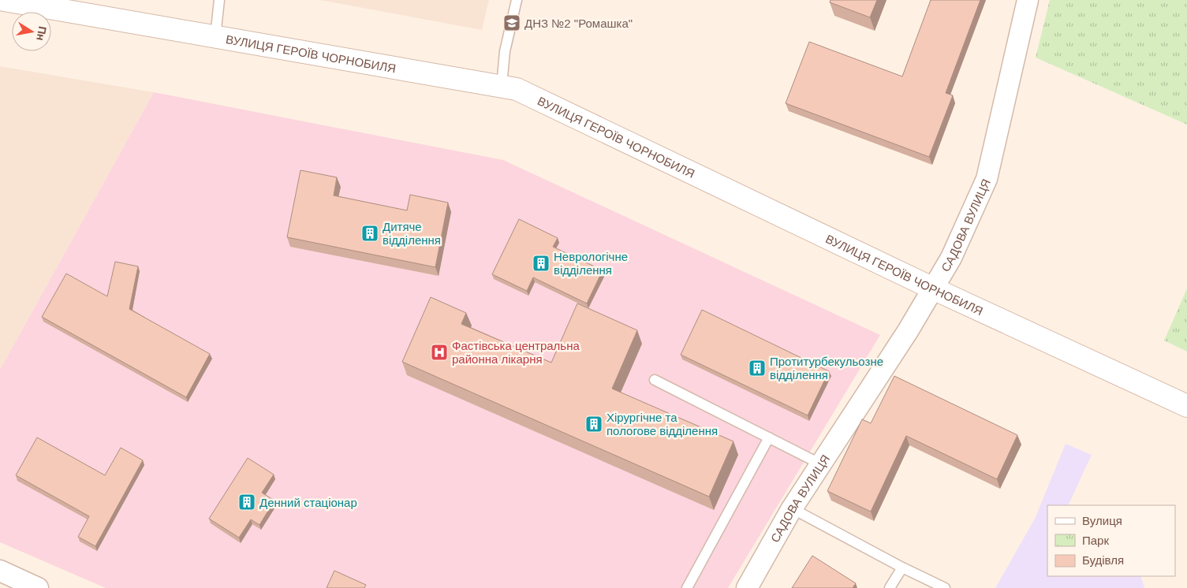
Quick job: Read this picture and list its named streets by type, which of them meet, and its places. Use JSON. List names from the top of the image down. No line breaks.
{"streets":{"main road":["ВУЛИЦЯ ГЕРОЇВ ЧОРНОБИЛЯ"],"street":["САДОВА ВУЛИЦЯ"]},"crossings":[["ВУЛИЦЯ ГЕРОЇВ ЧОРНОБИЛЯ","САДОВА ВУЛИЦЯ"]],"places":{"school or university":["ДНЗ №2 \"Ромашка\""],"building":["Дитяче відділення","Неврологічне відділення","Протитурбекульозне відділення","Хірургічне та пологове відділення","Денний стаціонар"],"hospital":["Фастівська центральна районна лікарня"]},"legend":["Вулиця","Парк","Будівля"],"north":"right"}
